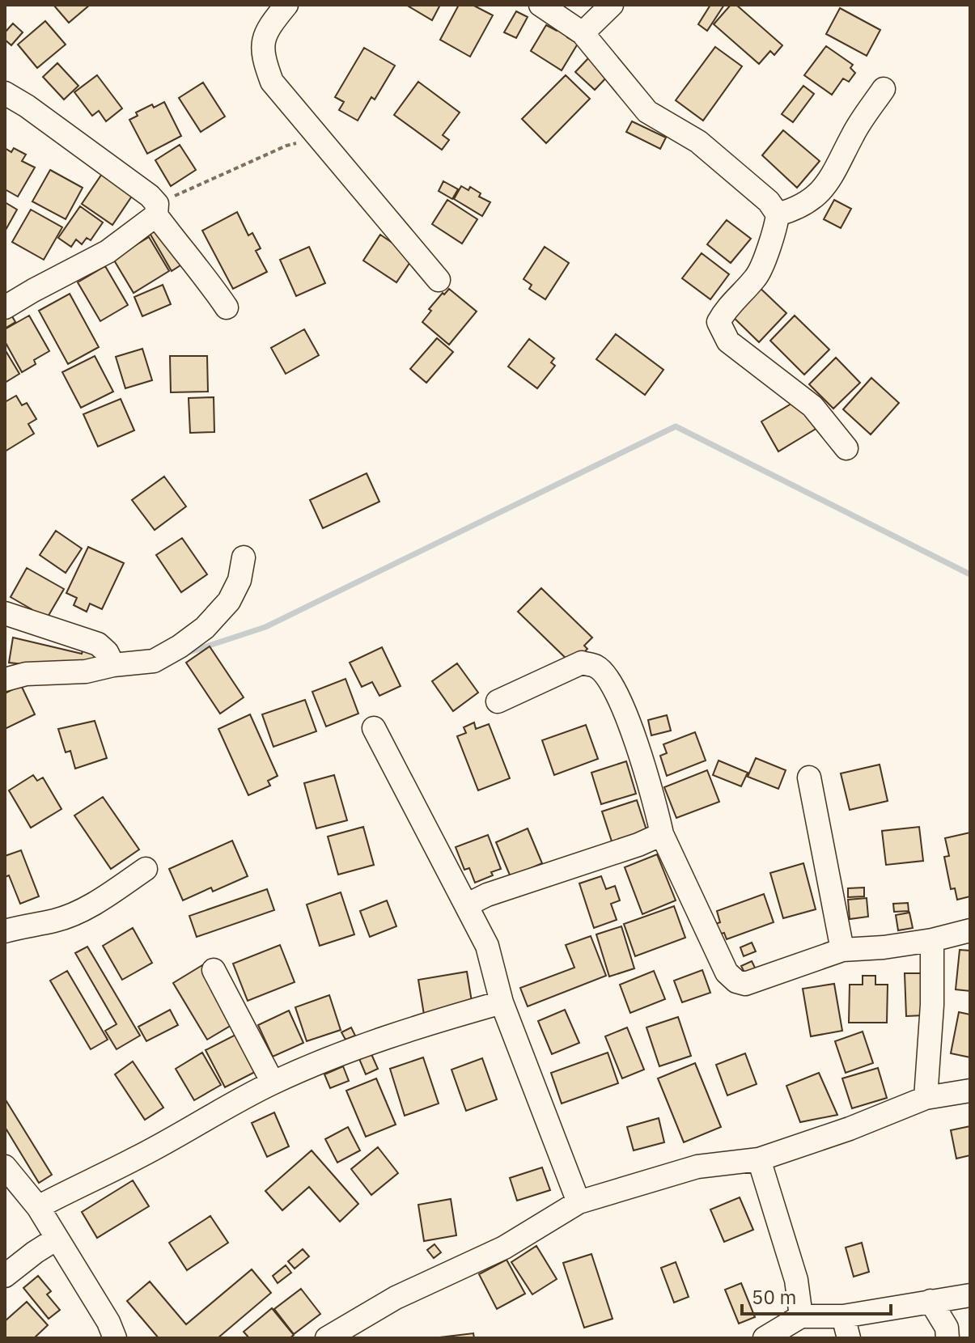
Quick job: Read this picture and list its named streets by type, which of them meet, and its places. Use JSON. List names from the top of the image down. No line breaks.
{"scale_bar":"50 m"}
